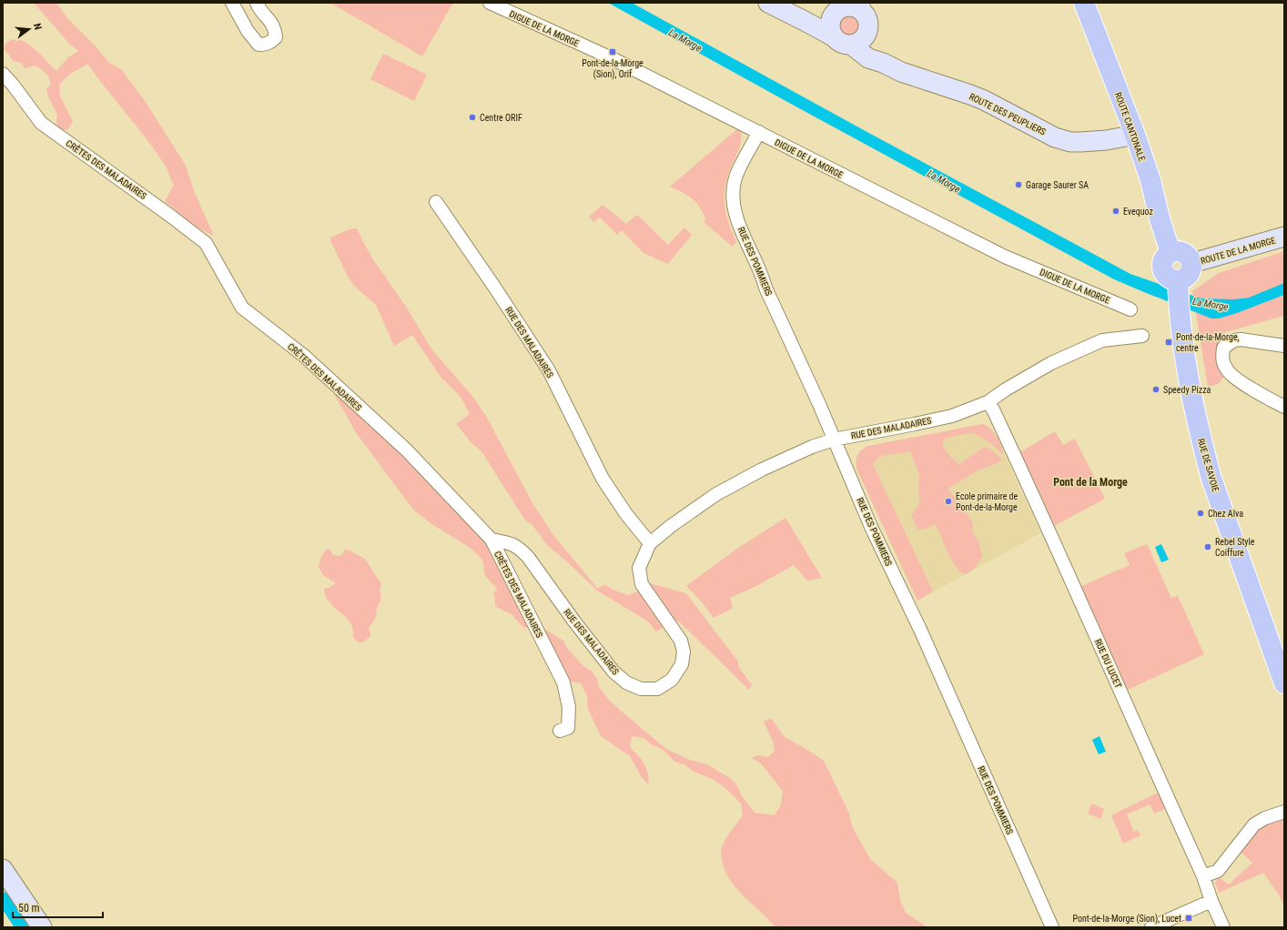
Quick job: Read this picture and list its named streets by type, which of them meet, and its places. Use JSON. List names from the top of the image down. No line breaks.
{"streets":{"main road":["ROUTE CANTONALE","RUE DE SAVOIE"],"street":["DIGUE DE LA MORGE","ROUTE DES PEUPLIERS","CRÊTES DES MALADAIRES","ROUTE DE LA MORGE","RUE DES POMMIERS","RUE DES MALADAIRES","RUE DU LUCET"]},"crossings":[["DIGUE DE LA MORGE","RUE DES POMMIERS"],["ROUTE DES PEUPLIERS","ROUTE CANTONALE"],["ROUTE CANTONALE","ROUTE DE LA MORGE"],["ROUTE CANTONALE","RUE DE SAVOIE"],["CRÊTES DES MALADAIRES","RUE DES MALADAIRES"],["ROUTE DE LA MORGE","RUE DE SAVOIE"],["RUE DES POMMIERS","RUE DES MALADAIRES"],["RUE DES MALADAIRES","RUE DU LUCET"]],"districts":["Pont de la Morge"],"water":["La Morge"],"places":{"transit":["Pont-de-la-Morge (Sion), Orif","Pont-de-la-Morge, centre","Pont-de-la-Morge (Sion), Lucet"],"other":["Centre ORIF","Garage Saurer SA","Evequoz","Speedy Pizza","Ecole primaire de Pont-de-la-Morge","Chez Alva","Rebel Style Coiffure"]},"scale_bar":"50 m","north":"right"}
